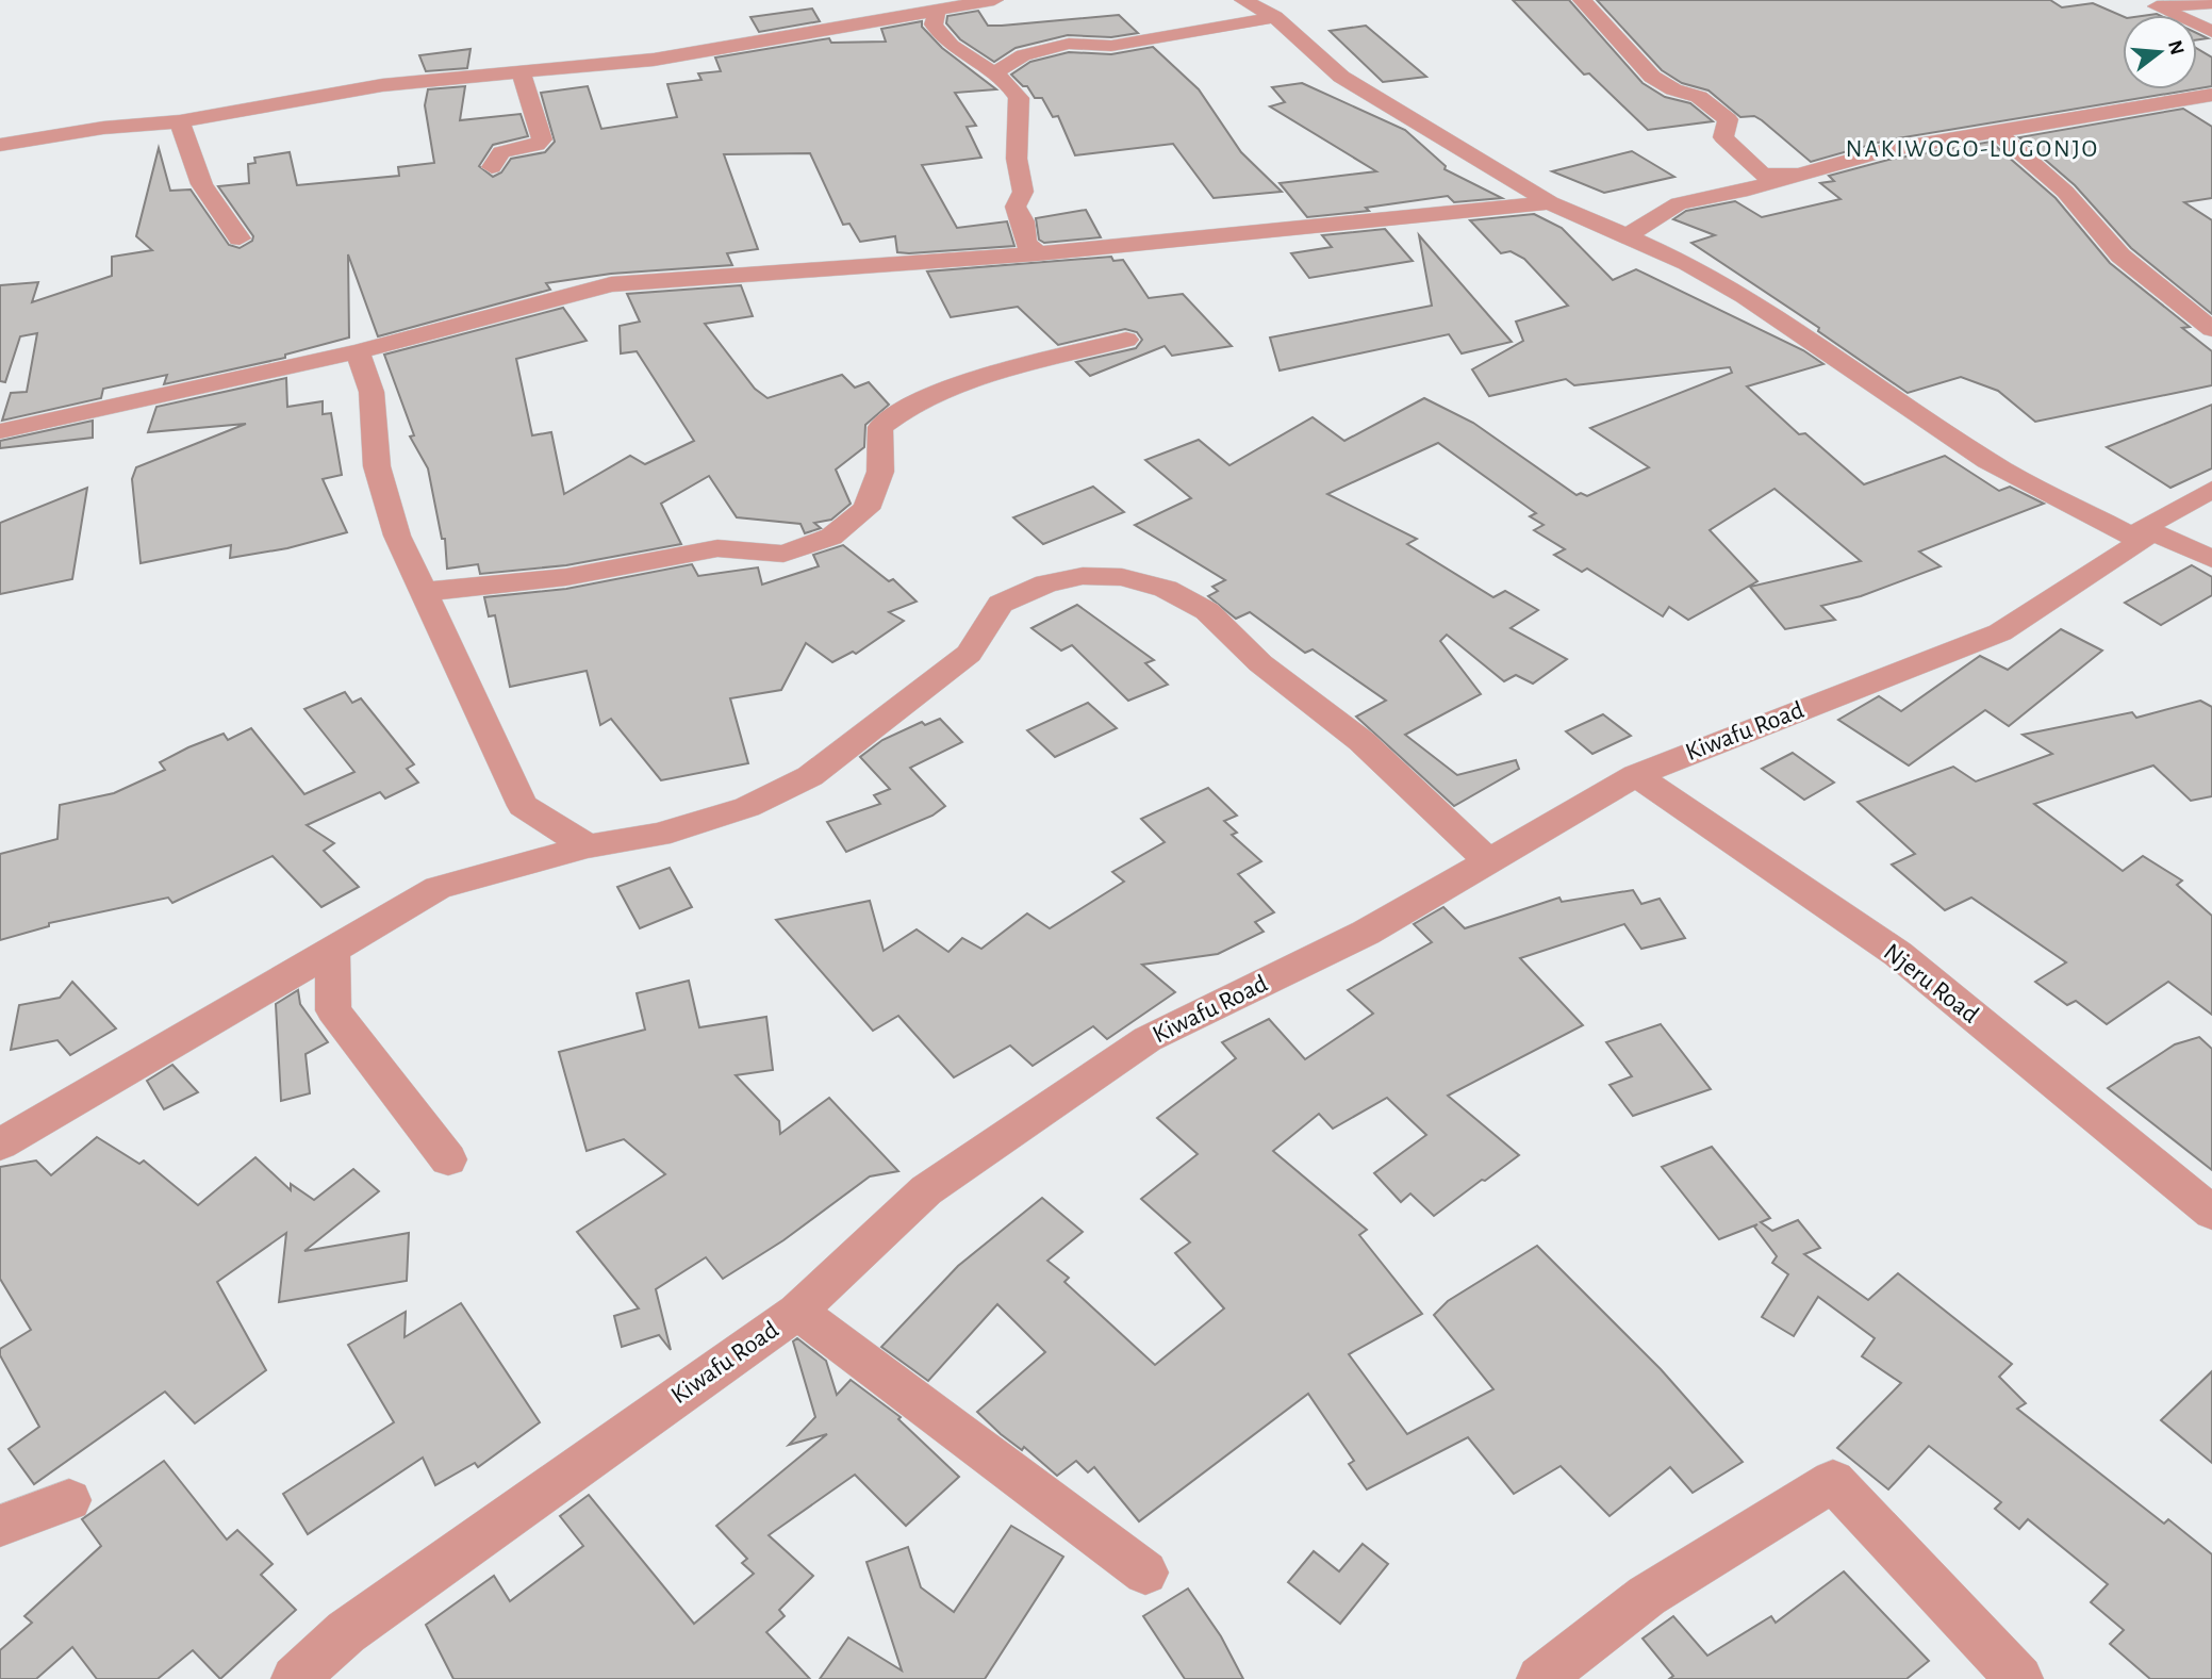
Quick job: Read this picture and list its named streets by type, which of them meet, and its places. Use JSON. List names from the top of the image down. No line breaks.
{"streets":{"street":["Kiwafu Road","Njeru Road"]},"crossings":[["Kiwafu Road","Njeru Road"]],"districts":["NAKIWOGO-LUGONJO"],"north":"right"}
